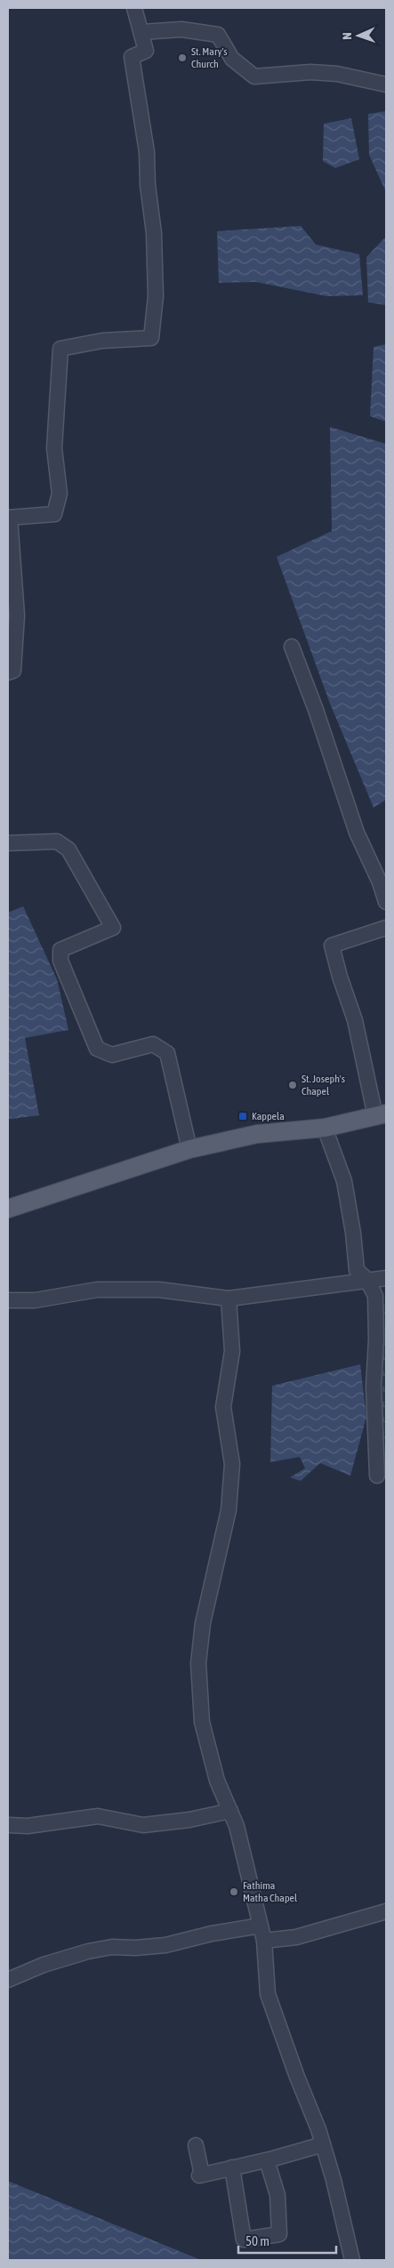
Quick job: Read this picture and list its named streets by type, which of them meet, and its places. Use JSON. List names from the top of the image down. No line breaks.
{"places":{"other":["St. Mary's Church","St. Joseph's Chapel","Fathima Matha Chapel"],"transit":["Kappela"]},"scale_bar":"50 m","north":"left"}
